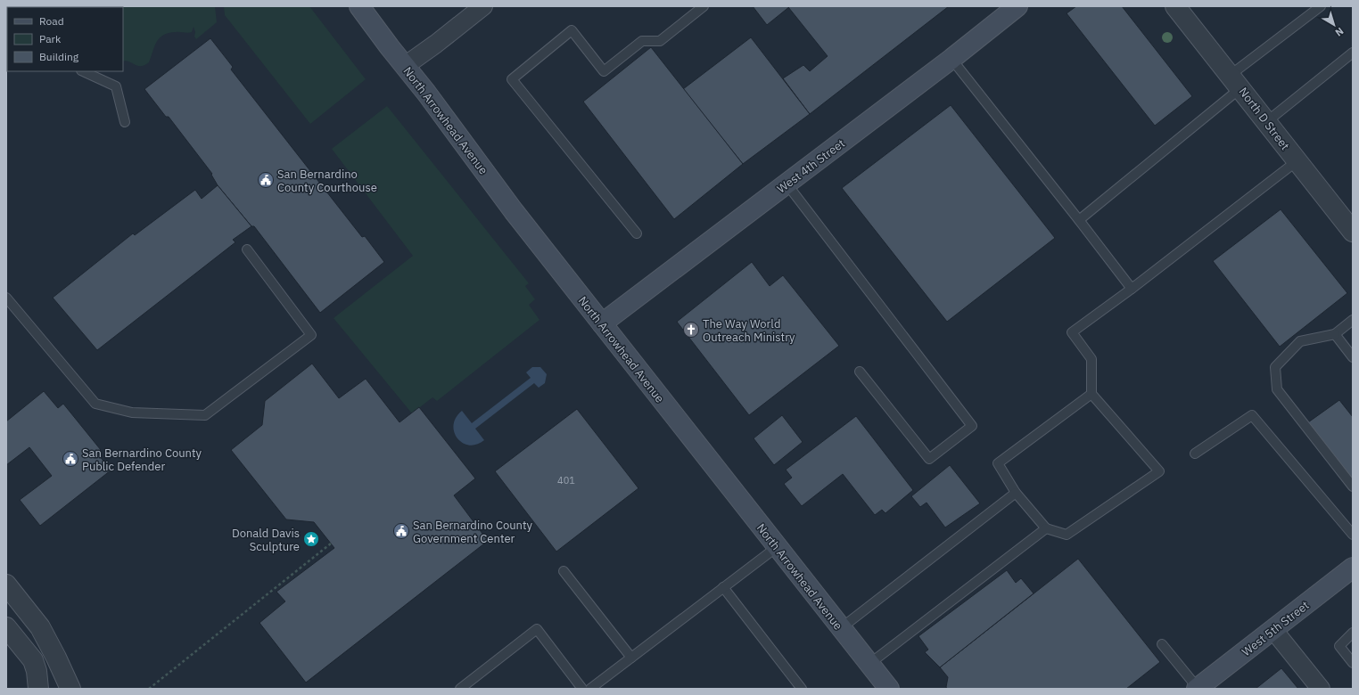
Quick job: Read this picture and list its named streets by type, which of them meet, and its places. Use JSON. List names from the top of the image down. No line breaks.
{"streets":{"main road":["North Arrowhead Avenue","West 4th Street","West 5th Street"],"street":["North D Street"]},"crossings":[["North Arrowhead Avenue","West 4th Street"]],"places":{"public building":["San Bernardino County Courthouse","San Bernardino County Public Defender","San Bernardino County Government Center"],"church":["The Way World Outreach Ministry"],"place":["Donald Davis Sculpture"]},"house_numbers":["401"],"legend":["Road","Park","Building"],"north":"bottom right"}
